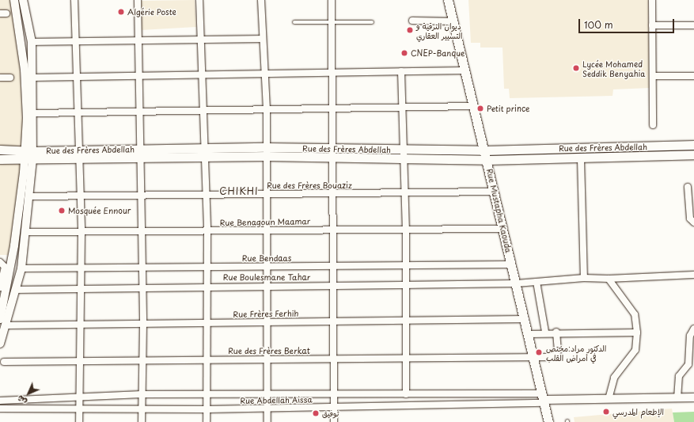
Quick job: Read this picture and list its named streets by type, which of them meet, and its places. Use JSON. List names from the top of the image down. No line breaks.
{"streets":{"main road":["Rue des Frères Abdellah","Rue Mustapha Kaouda"],"street":["Rue des Frères Bouaziz","Rue Benagoun Maamar","Rue Bendaas","Rue Boulesmane Tahar","Rue Frères Ferhih","Rue des Frères Berkat","Rue Abdellah Aissa"]},"crossings":[["Rue des Frères Abdellah","Rue Mustapha Kaouda"],["Rue des Frères Bouaziz","Rue Mustapha Kaouda"],["Rue Mustapha Kaouda","Rue Benagoun Maamar"],["Rue Mustapha Kaouda","Rue Bendaas"],["Rue Mustapha Kaouda","Rue Boulesmane Tahar"],["Rue Mustapha Kaouda","Rue Frères Ferhih"],["Rue Mustapha Kaouda","Rue des Frères Berkat"],["Rue Mustapha Kaouda","Rue Abdellah Aissa"]],"districts":["CHIKHI"],"places":["Algérie Poste","ديوان الترقية و التسيير العقاري","CNEP-Banque","Lycée Mohamed Seddik Benyahia","Petit prince","Mosquée Ennour","الدكتور مراد:مختص في أمراض القلب","الإطعام المدرسي","توفيق"],"scale_bar":"100 m","north":"bottom left"}
